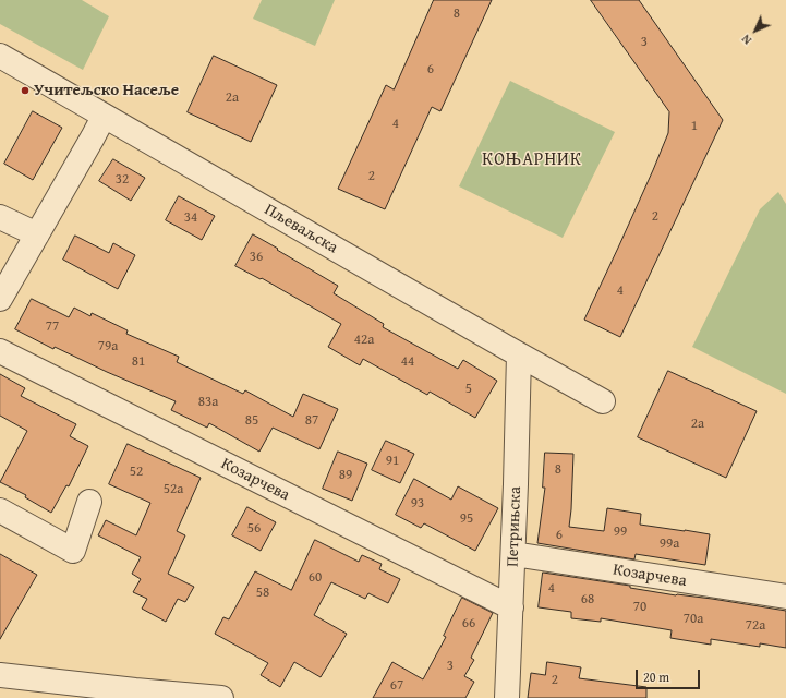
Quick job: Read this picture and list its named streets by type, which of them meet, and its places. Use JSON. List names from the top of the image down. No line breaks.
{"streets":{"street":["Пљеваљска","Козарчева","Петрињска"]},"crossings":[["Пљеваљска","Петрињска"],["Козарчева","Петрињска"]],"districts":["КОЊАРНИК"],"places":["Учитељско Насеље"],"house_numbers":["8","3","6","2a","4","1","2","32","2","34","36","4","77","42a","79a","81","44","5","83a","85","87","2a","91","8","52","89","52a","93","95","56","99","6","99a","60","4","58","68","70","70a","66","72a","3","2","67"],"scale_bar":"20 m","north":"bottom left"}
